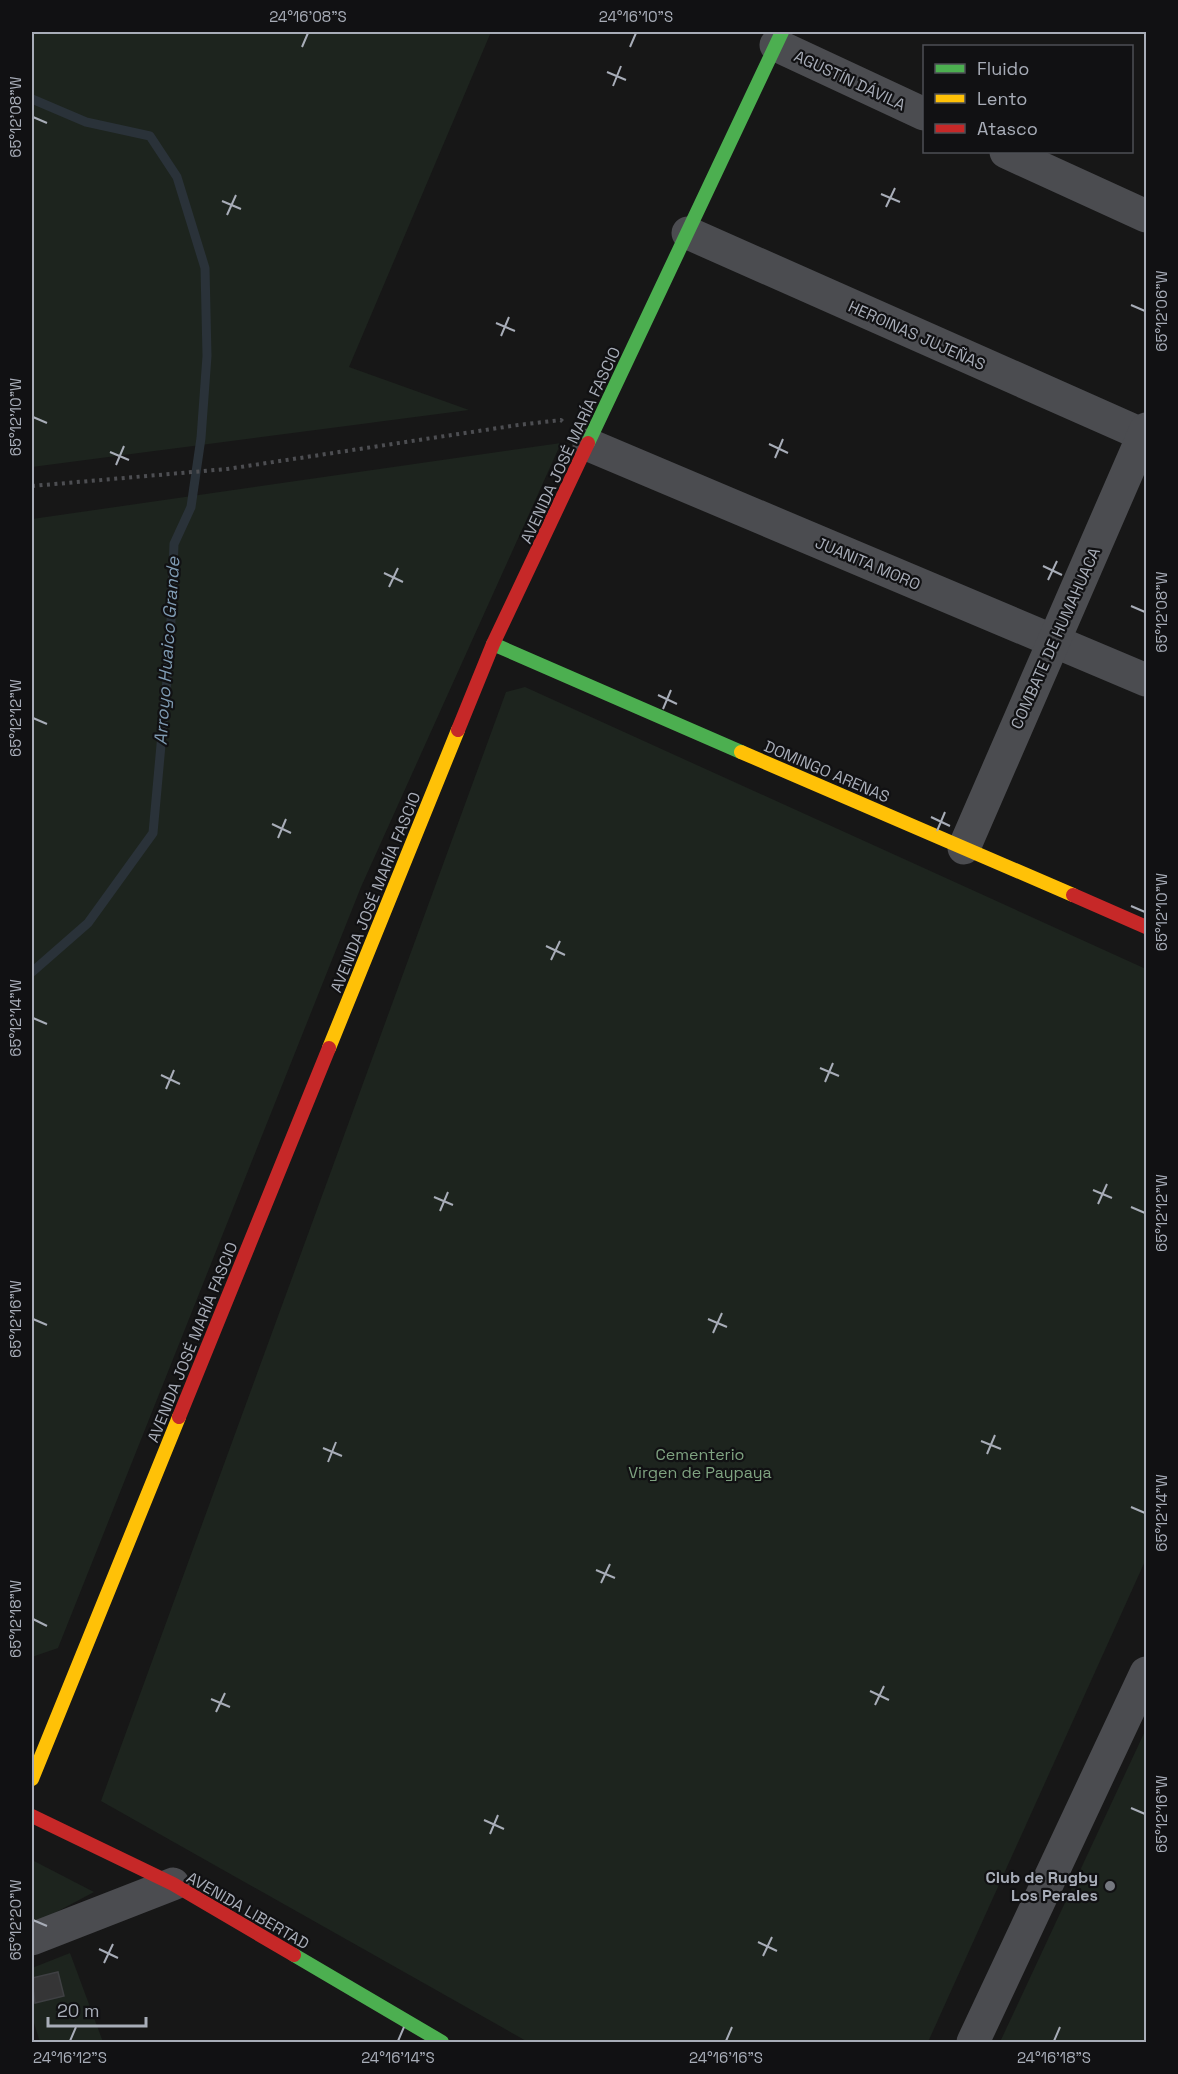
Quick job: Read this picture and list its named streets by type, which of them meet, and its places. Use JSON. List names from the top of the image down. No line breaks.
{"streets":{"street":["AGUSTÍN DÁVILA","HEROINAS JUJEÑAS","AVENIDA JOSÉ MARÍA FASCIO","JUANITA MORO","COMBATE DE HUMAHUACA","DOMINGO ARENAS","AVENIDA LIBERTAD"]},"crossings":[["AGUSTÍN DÁVILA","AVENIDA JOSÉ MARÍA FASCIO"],["HEROINAS JUJEÑAS","AVENIDA JOSÉ MARÍA FASCIO"],["HEROINAS JUJEÑAS","COMBATE DE HUMAHUACA"],["AVENIDA JOSÉ MARÍA FASCIO","JUANITA MORO"],["AVENIDA JOSÉ MARÍA FASCIO","DOMINGO ARENAS"],["JUANITA MORO","COMBATE DE HUMAHUACA"],["COMBATE DE HUMAHUACA","DOMINGO ARENAS"]],"water":["Arroyo Huaico Grande"],"parks":["Cementerio Virgen de Paypaya"],"places":["Club de Rugby Los Perales"],"legend":["Fluido","Lento","Atasco"],"scale_bar":"20 m","coordinates":["24°16'08\"S","24°16'10\"S","65°12'08\"W","65°12'06\"W","65°12'10\"W","65°12'12\"W","65°12'14\"W","65°12'16\"W","65°12'18\"W","65°12'20\"W","24°16'12\"S","24°16'14\"S","24°16'16\"S","24°16'18\"S"]}
